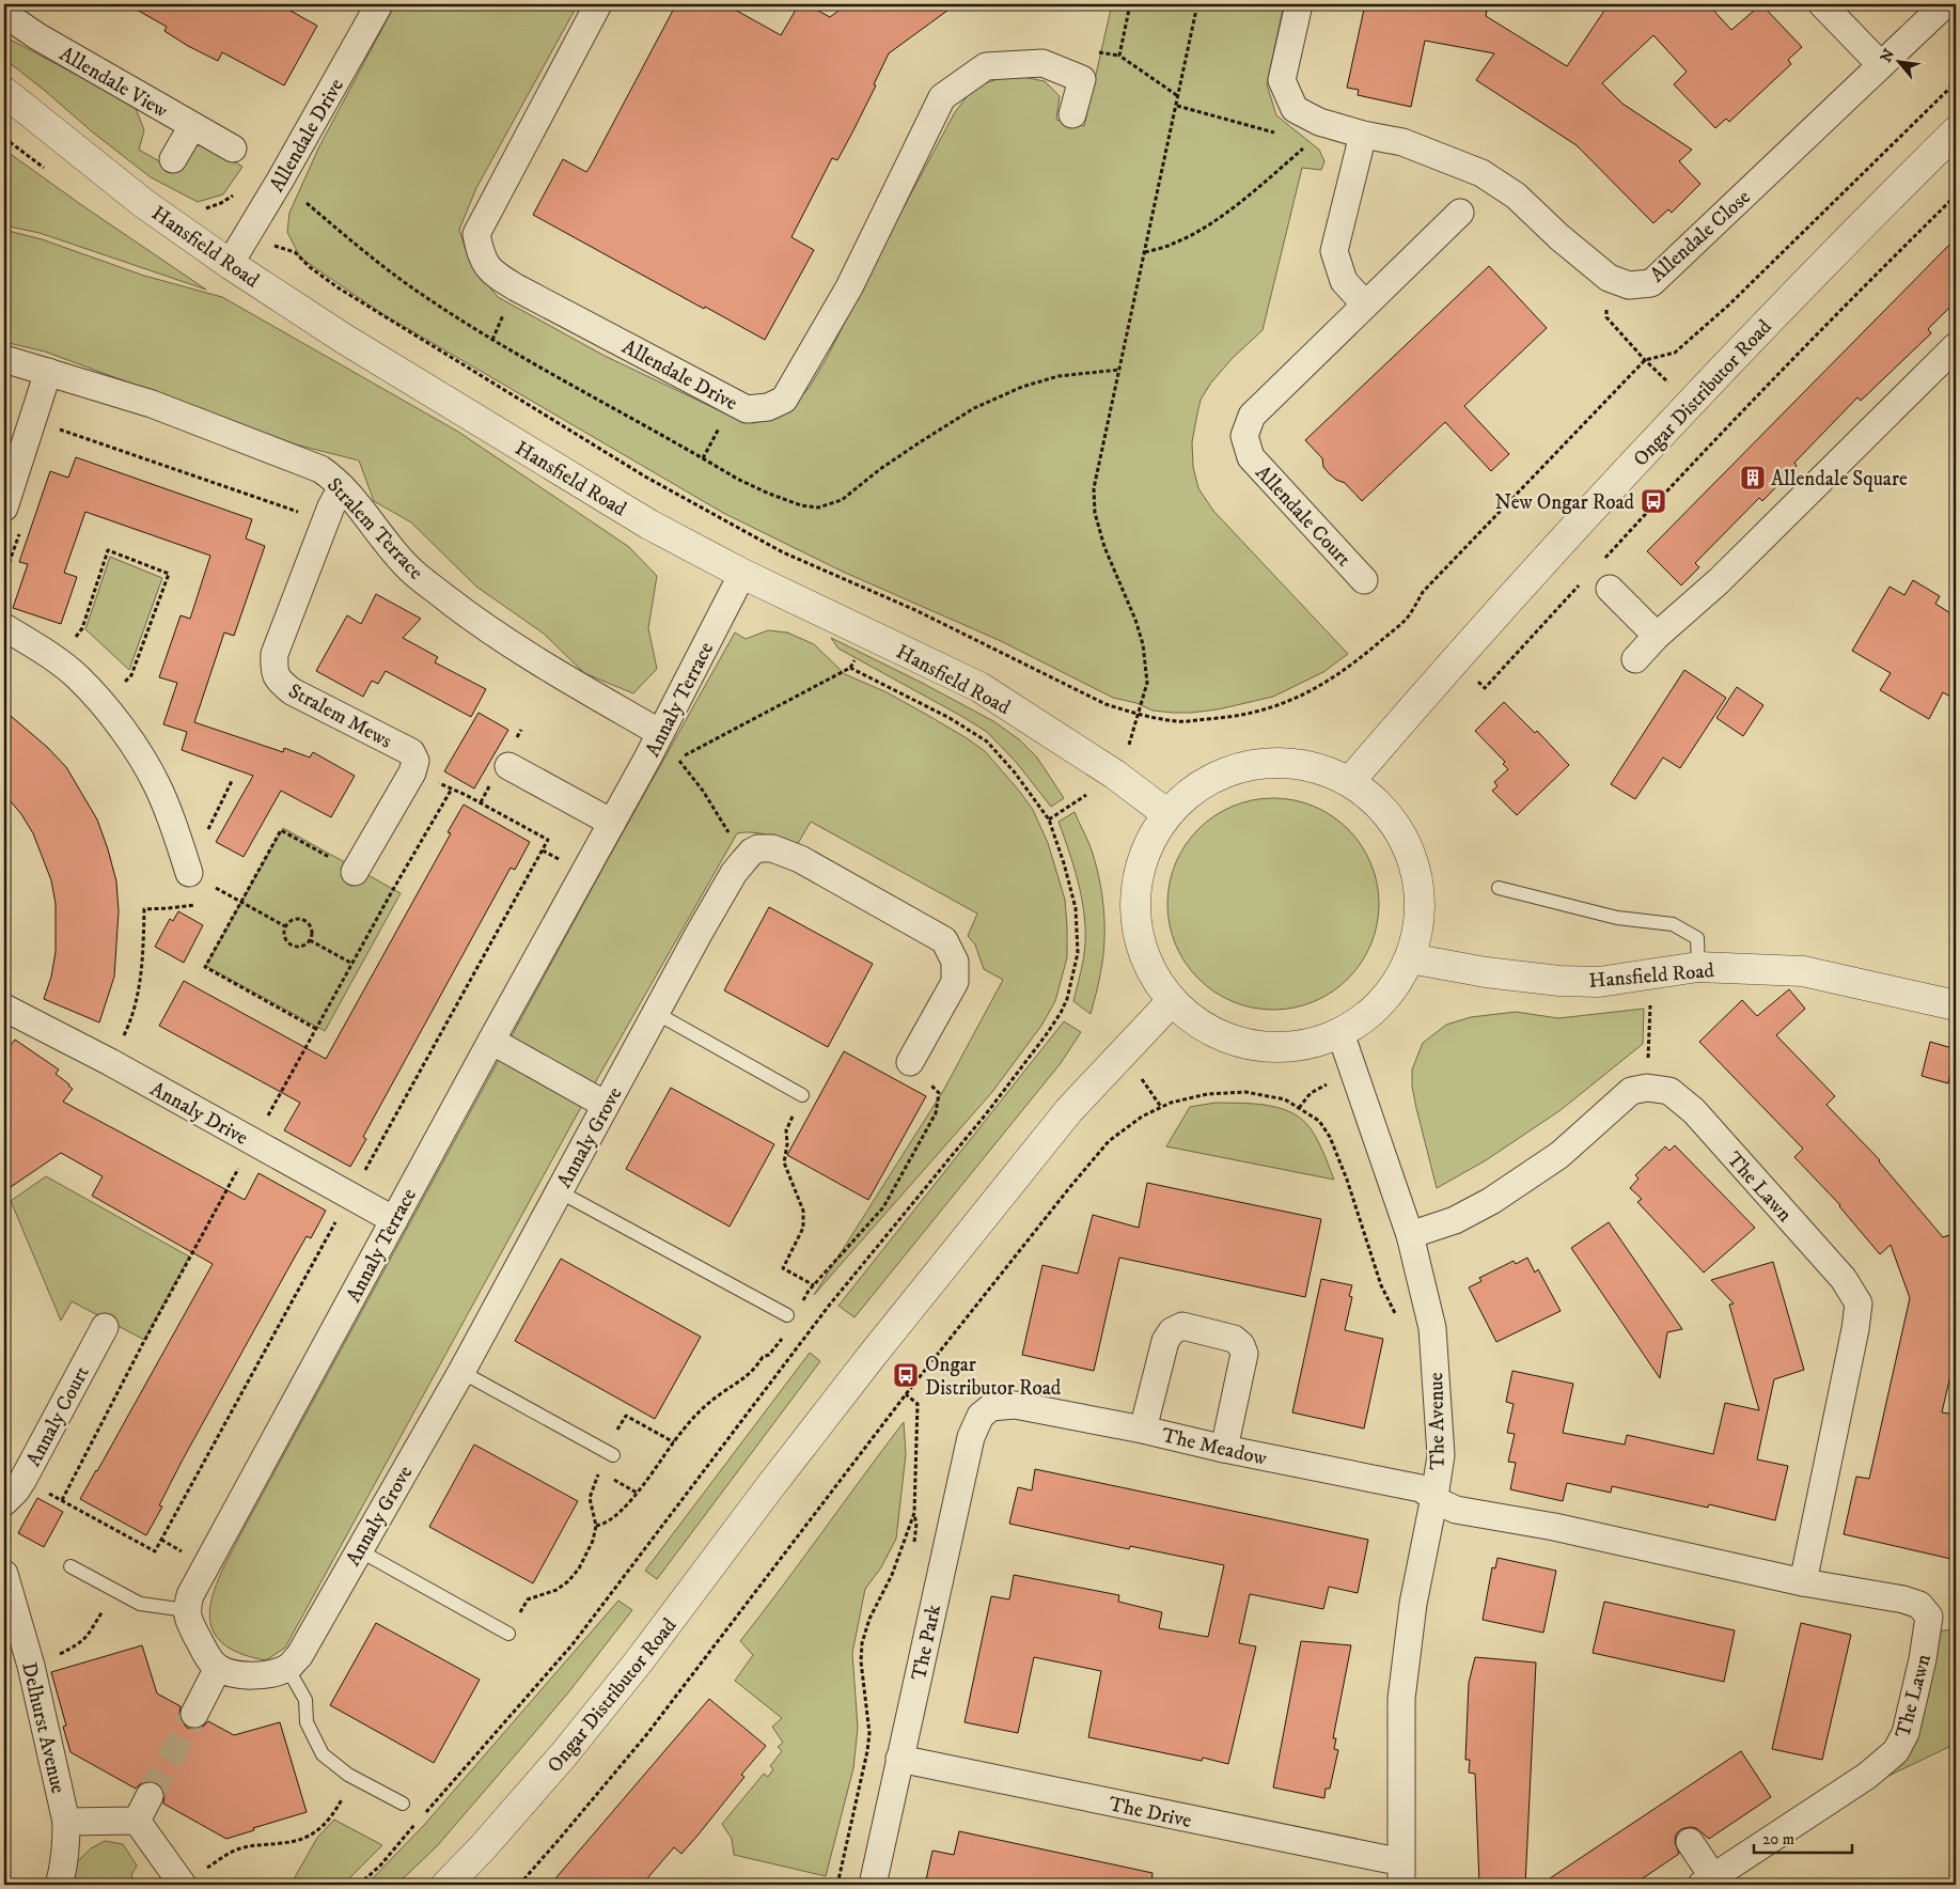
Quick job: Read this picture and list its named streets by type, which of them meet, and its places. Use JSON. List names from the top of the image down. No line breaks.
{"streets":{"street":["Allendale View","Allendale Drive","Allendale Close","Hansfield Road","Ongar Distributor Road","Allendale Court","Stralem Terrace","Annaly Terrace","Stralem Mews","Annaly Drive","Annaly Grove","The Lawn","Annaly Court","The Avenue","The Meadow","The Park","Delhurst Avenue","The Drive"]},"crossings":[["Allendale Drive","Hansfield Road"],["Hansfield Road","Annaly Terrace"],["Stralem Terrace","Annaly Terrace"],["Stralem Terrace","Stralem Mews"],["Annaly Terrace","Annaly Drive"],["The Lawn","The Avenue"],["The Lawn","The Meadow"],["The Avenue","The Meadow"],["The Avenue","The Drive"],["The Meadow","The Park"],["The Park","The Drive"]],"places":{"building":["Allendale Square"],"bus stop":["New Ongar Road","Ongar Distributor Road"]},"scale_bar":"20 m","north":"top left"}
